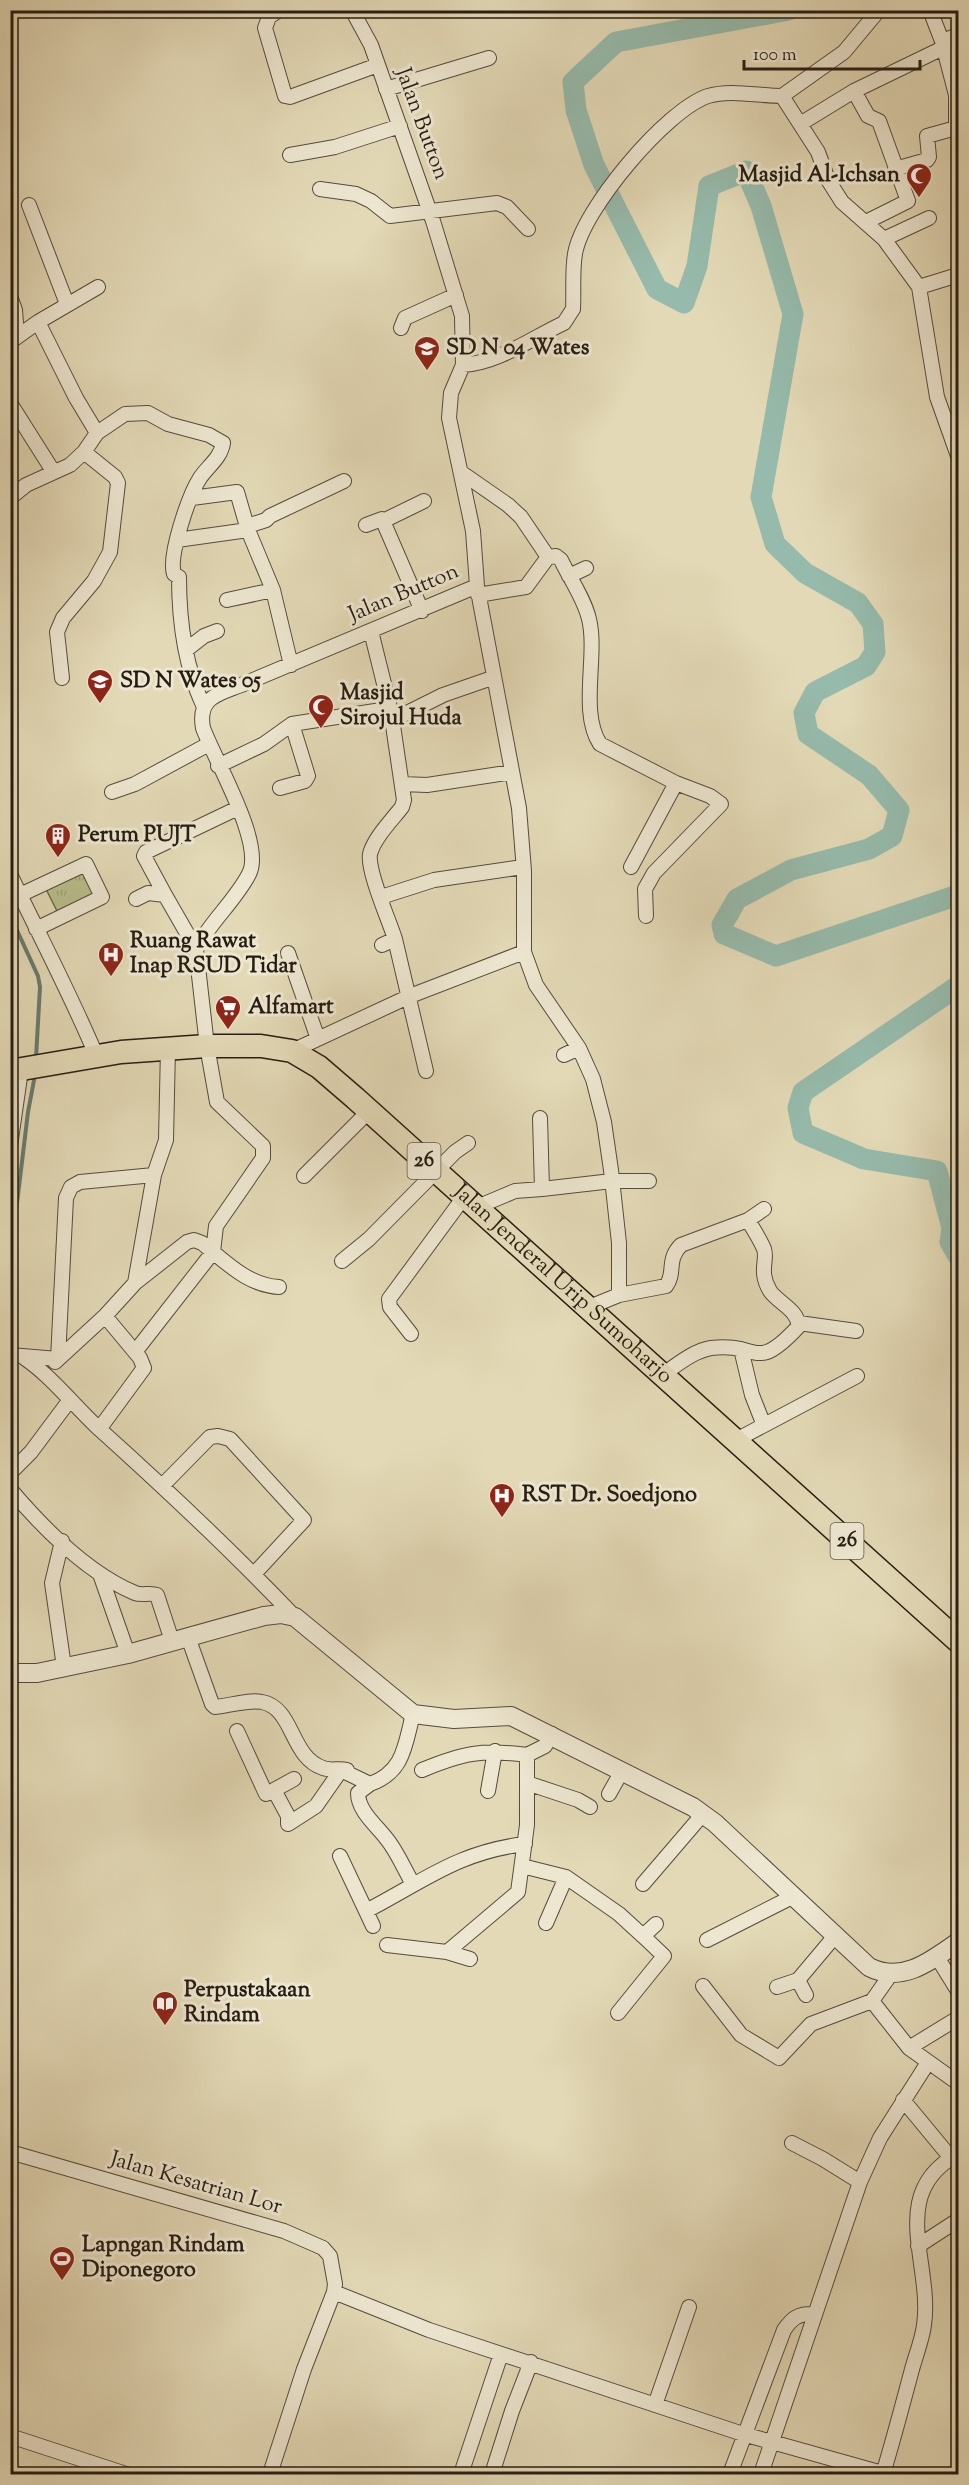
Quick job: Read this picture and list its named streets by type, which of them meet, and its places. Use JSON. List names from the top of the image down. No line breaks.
{"streets":{"highway":["26","Jalan Jenderal Urip Sumoharjo"],"street":["Jalan Button","Jalan Kesatrian Lor"]},"places":{"mosque":["Masjid Al-Ichsan","Masjid Sirojul Huda"],"school or university":["SD N 04 Wates","SD N Wates 05"],"building":["Perum PUJT"],"hospital":["Ruang Rawat Inap RSUD Tidar","RST Dr. Soedjono"],"supermarket":["Alfamart"],"library":["Perpustakaan Rindam"],"sports":["Lapngan Rindam Diponegoro"]},"scale_bar":"100 m"}
